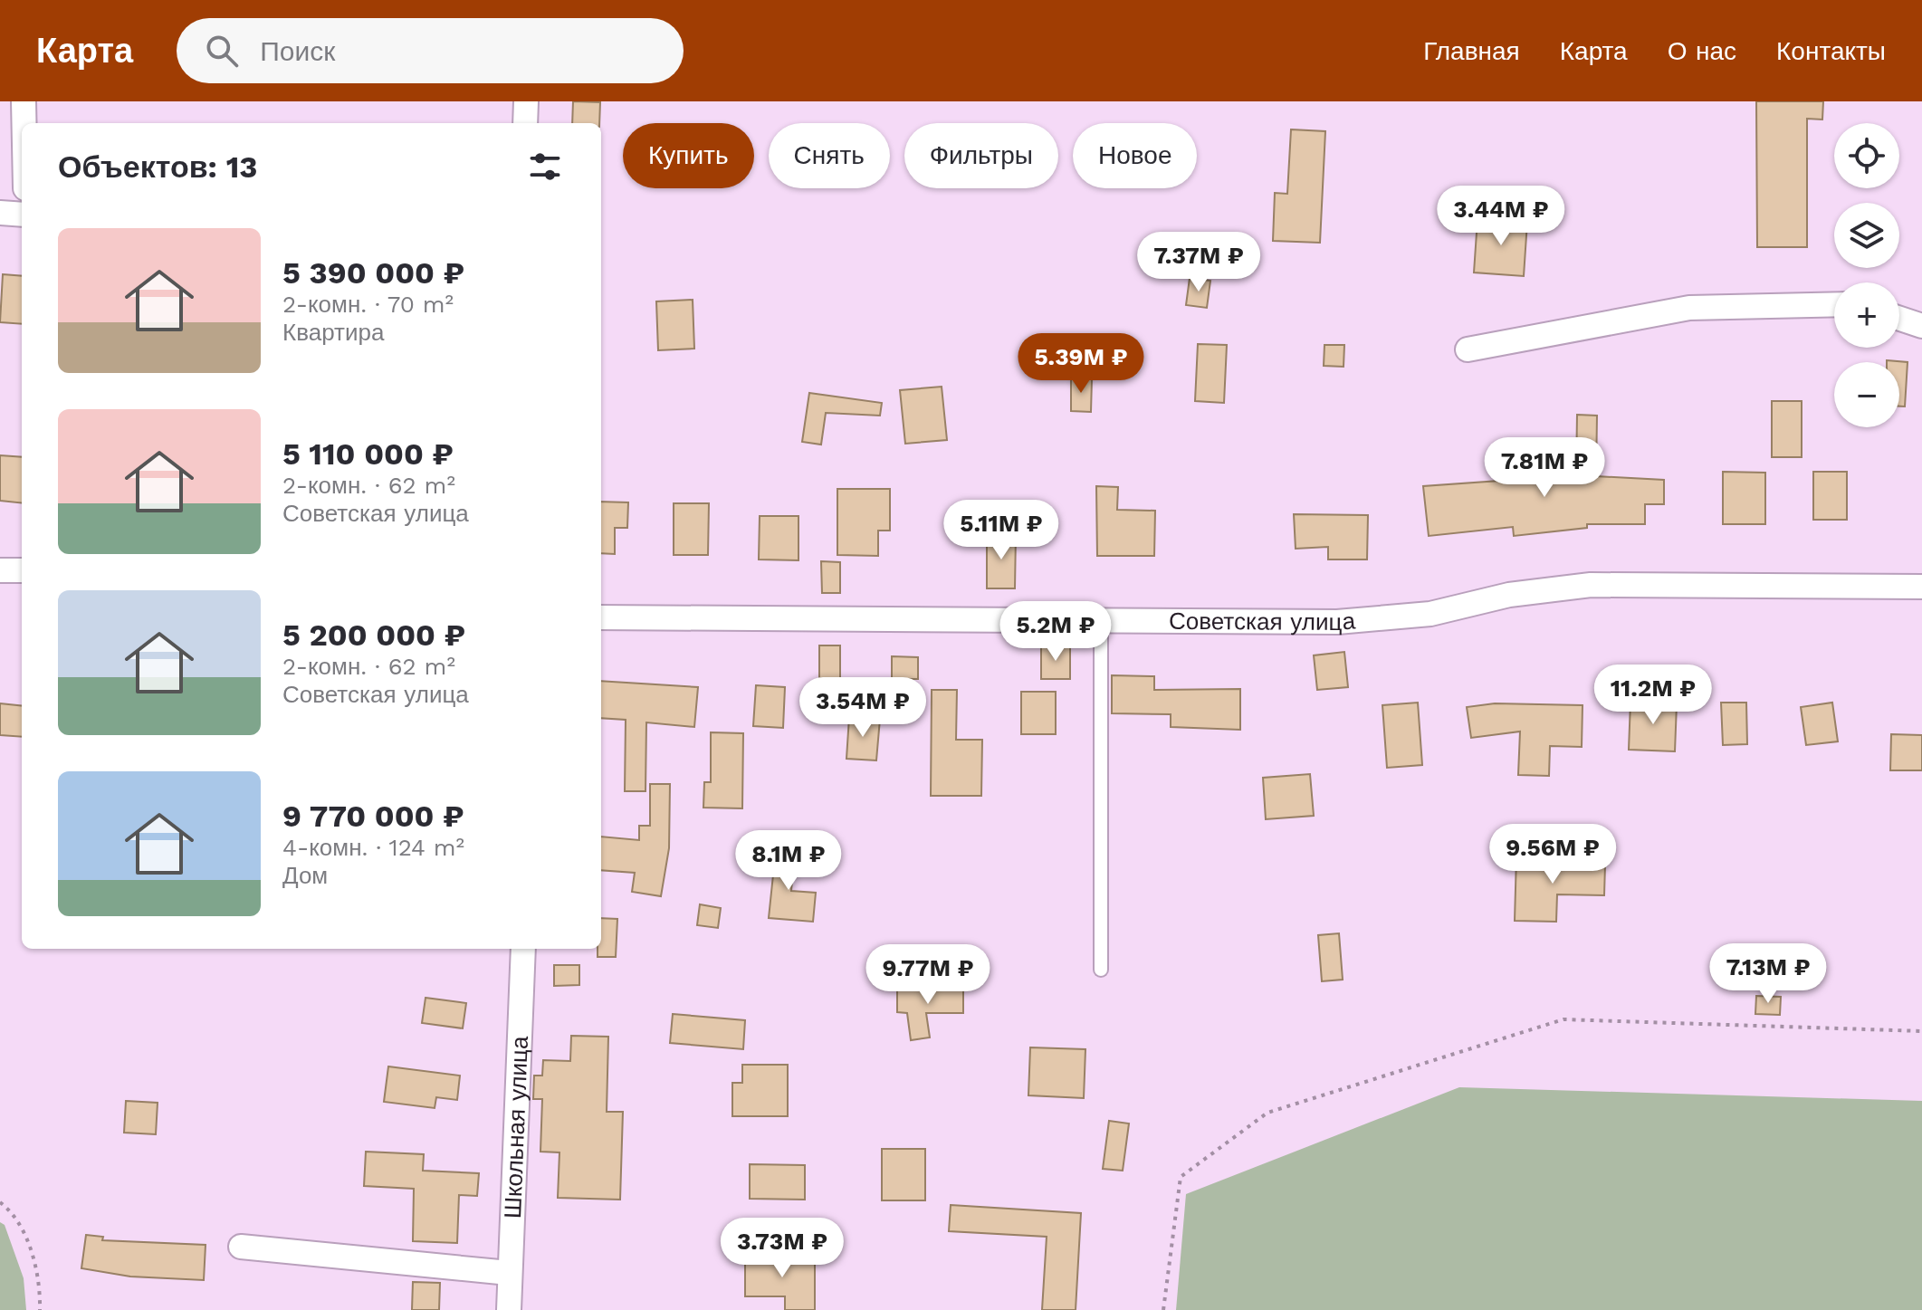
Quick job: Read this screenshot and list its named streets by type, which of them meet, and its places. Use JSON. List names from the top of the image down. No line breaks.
{"streets":{"street":["Советская улица","Школьная улица"]},"page":{"header":"Карта","search":"Поиск","nav":["Главная","Карта","О нас","Контакты"],"map_buttons":["+","−"],"chip":["Купить","Снять","Фильтры","Новое"],"heading":"Объектов: 13","price":["3.44M ₽","7.37M ₽","5.39M ₽","7.81M ₽","5.11M ₽","5.2M ₽","11.2M ₽","3.54M ₽","9.56M ₽","8.1M ₽","7.13M ₽","9.77M ₽","3.73M ₽"],"list":[{"name":"5 390 000 ₽","note":"2-комн. · 70 m² · Квартира"},{"name":"5 110 000 ₽","note":"2-комн. · 62 m² · Советская улица"},{"name":"5 200 000 ₽","note":"2-комн. · 62 m² · Советская улица"},{"name":"9 770 000 ₽","note":"4-комн. · 124 m² · Дом"}]}}
